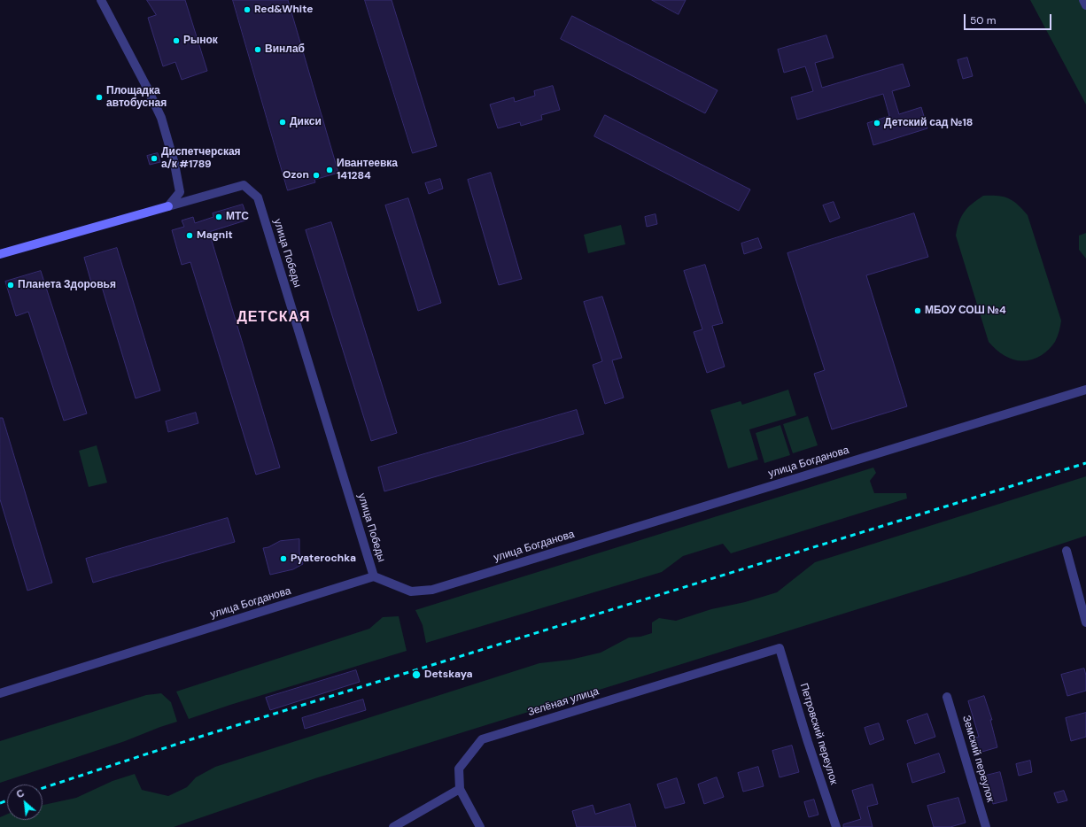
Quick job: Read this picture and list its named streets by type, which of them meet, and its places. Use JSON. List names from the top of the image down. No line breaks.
{"streets":{"street":["улица Победы","улица Богданова","Зелёная улица","Петровский переулок","Земский переулок"]},"crossings":[["улица Победы","улица Богданова"],["Зелёная улица","Петровский переулок"]],"districts":["ДЕТСКАЯ"],"places":["Red&White","Рынок","Винлаб","Площадка автобусная","Дикси","Детский сад №18","Диспетчерская а/к #1789","Ивантеевка 141284","Ozon","МТС","Magnit","Планета Здоровья","МБОУ СОШ №4","Pyaterochka","Detskaya"],"scale_bar":"50 m","north":"top left"}
